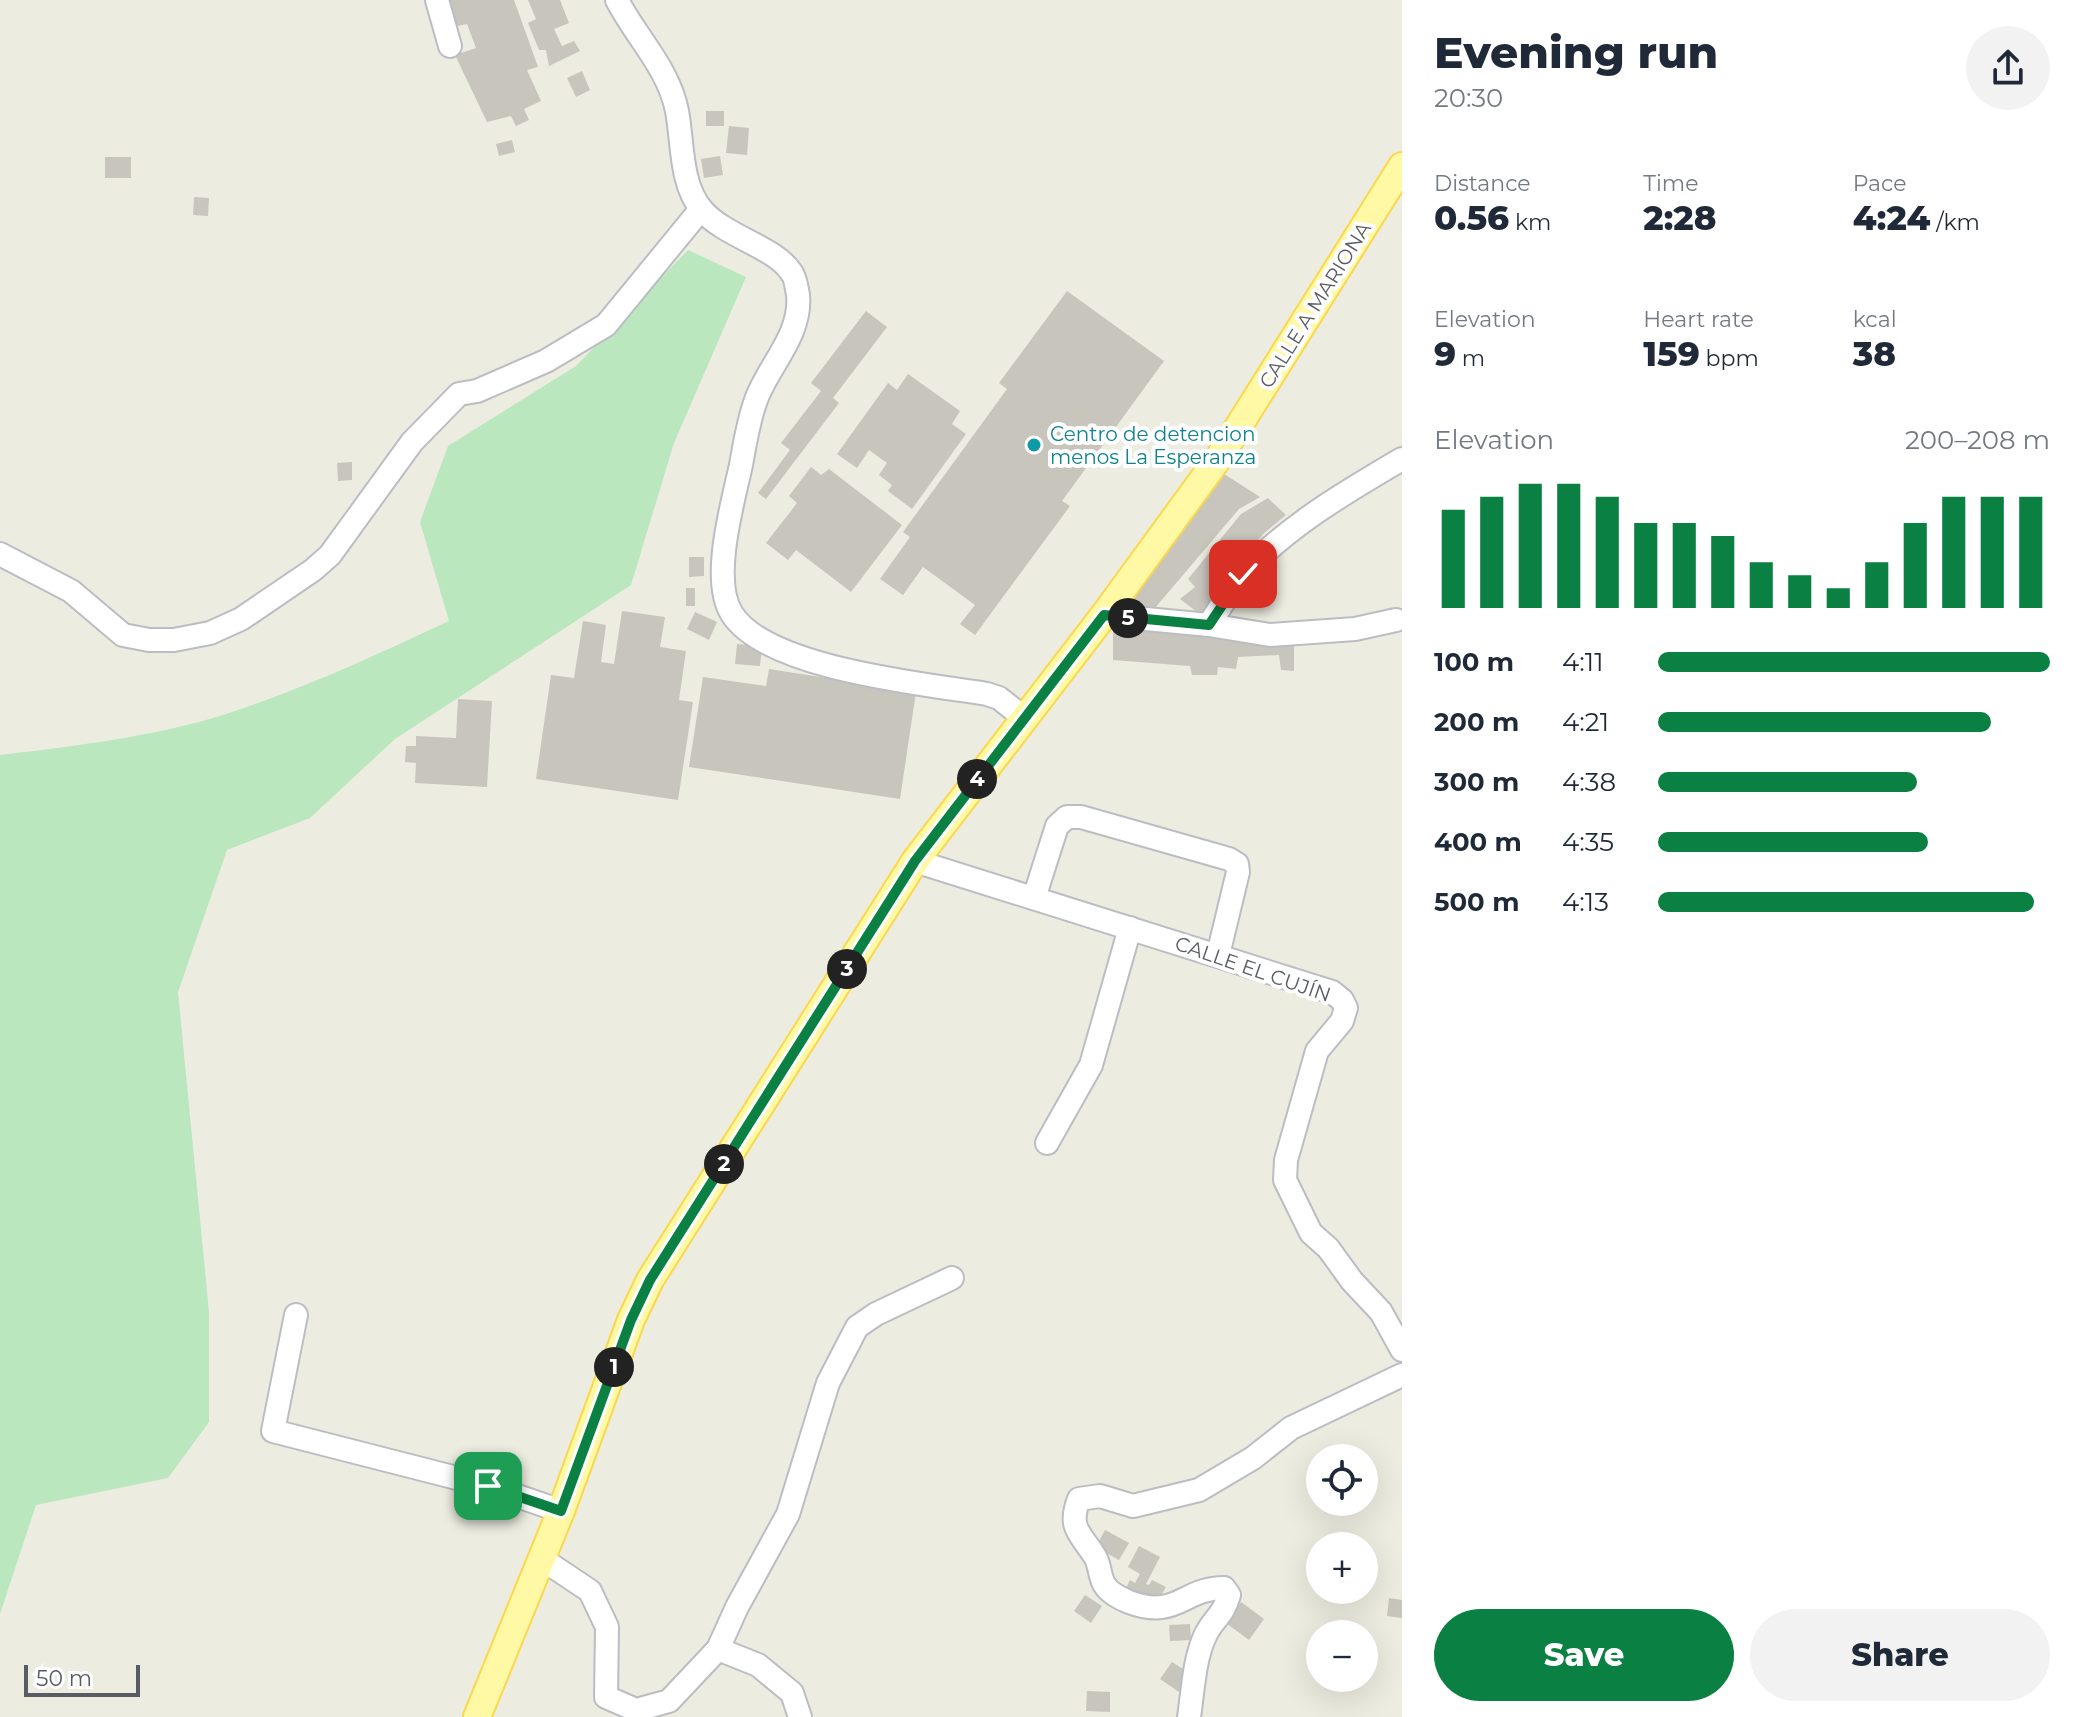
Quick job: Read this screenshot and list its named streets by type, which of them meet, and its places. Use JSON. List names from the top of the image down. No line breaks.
{"streets":{"main road":["CALLE A MARIONA"],"street":["CALLE EL CUJÍN"]},"crossings":[["CALLE A MARIONA","CALLE EL CUJÍN"]],"places":["Centro de detencion menos La Esperanza"],"scale_bar":"50 m","page":{"heading":["Evening run","20:30"],"stats":[["Distance","0.56 km"],["Time","2:28"],["Pace","4:24 /km"],["Elevation","9 m"],["Heart rate","159 bpm"],["kcal","38"]],"chart":["Elevation","200–208 m"],"pins":["5","4","3","2","1"],"list":[{"name":"100 m","note":"4:11"},{"name":"200 m","note":"4:21"},{"name":"300 m","note":"4:38"},{"name":"400 m","note":"4:35"},{"name":"500 m","note":"4:13"}],"map_buttons":["+","−"],"buttons":["Save","Share"],"scale":"50 m"}}
